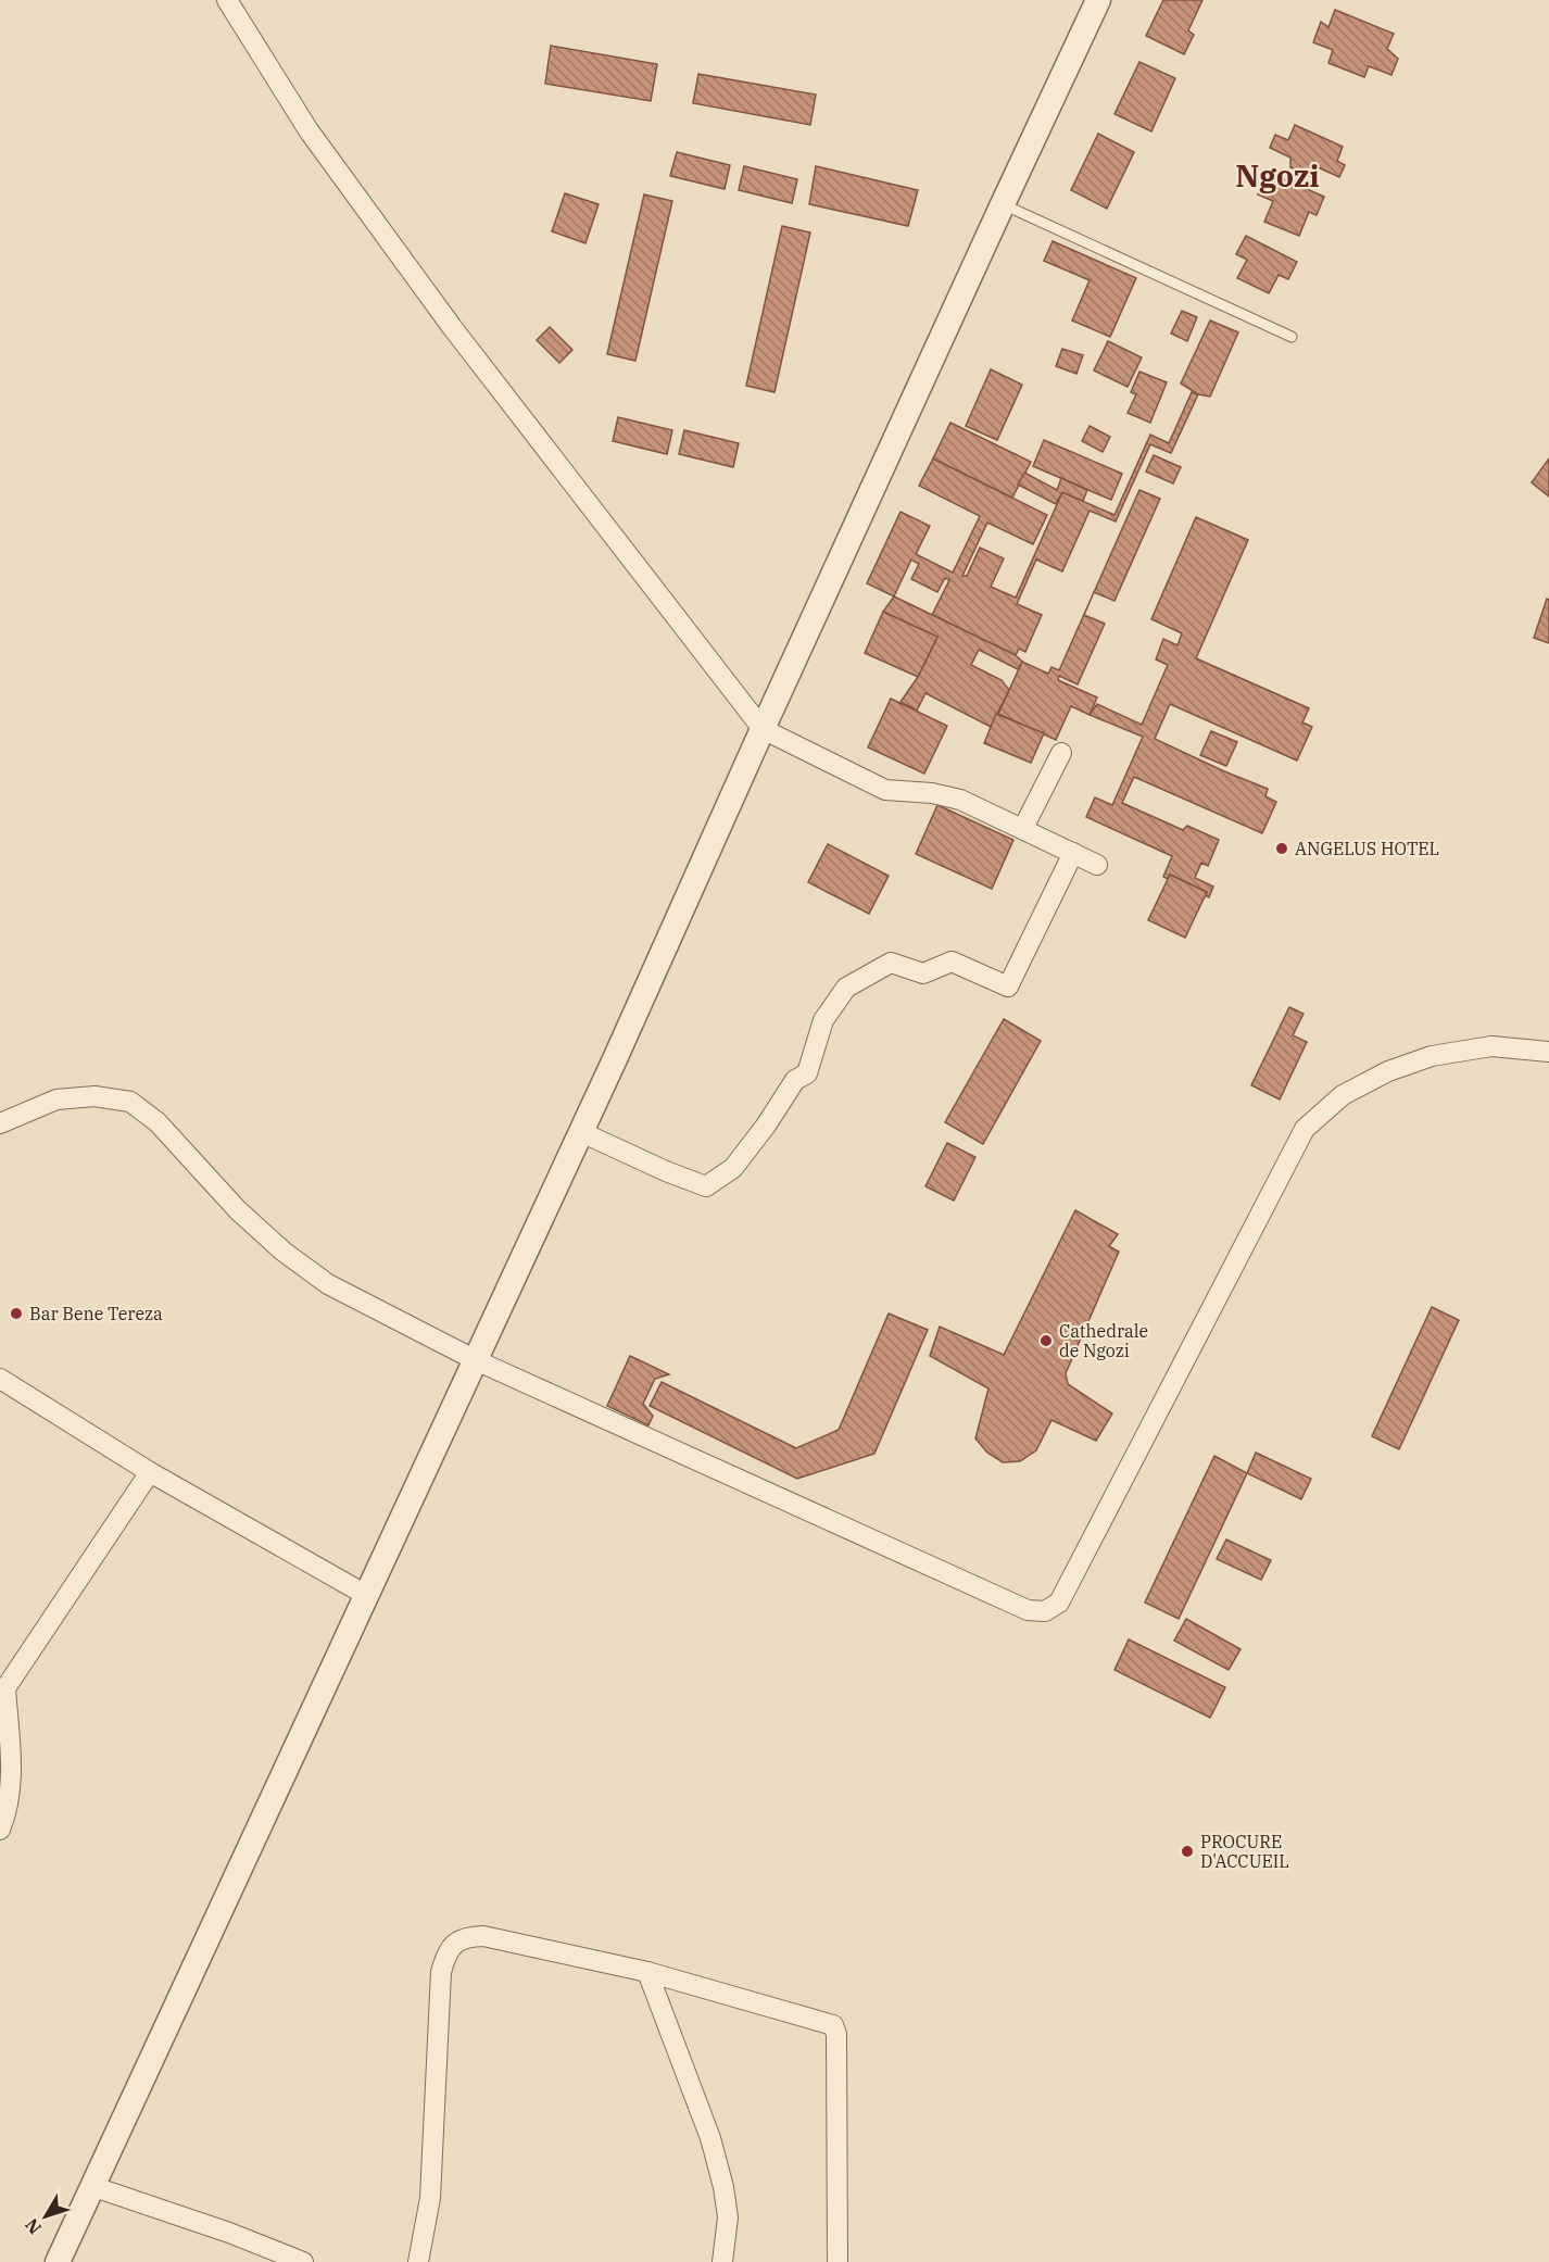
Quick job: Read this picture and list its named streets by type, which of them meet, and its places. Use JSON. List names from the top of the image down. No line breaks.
{"districts":["Ngozi"],"places":["ANGELUS HOTEL","Bar Bene Tereza","Cathedrale de Ngozi","PROCURE D'ACCUEIL"],"north":"bottom left"}
